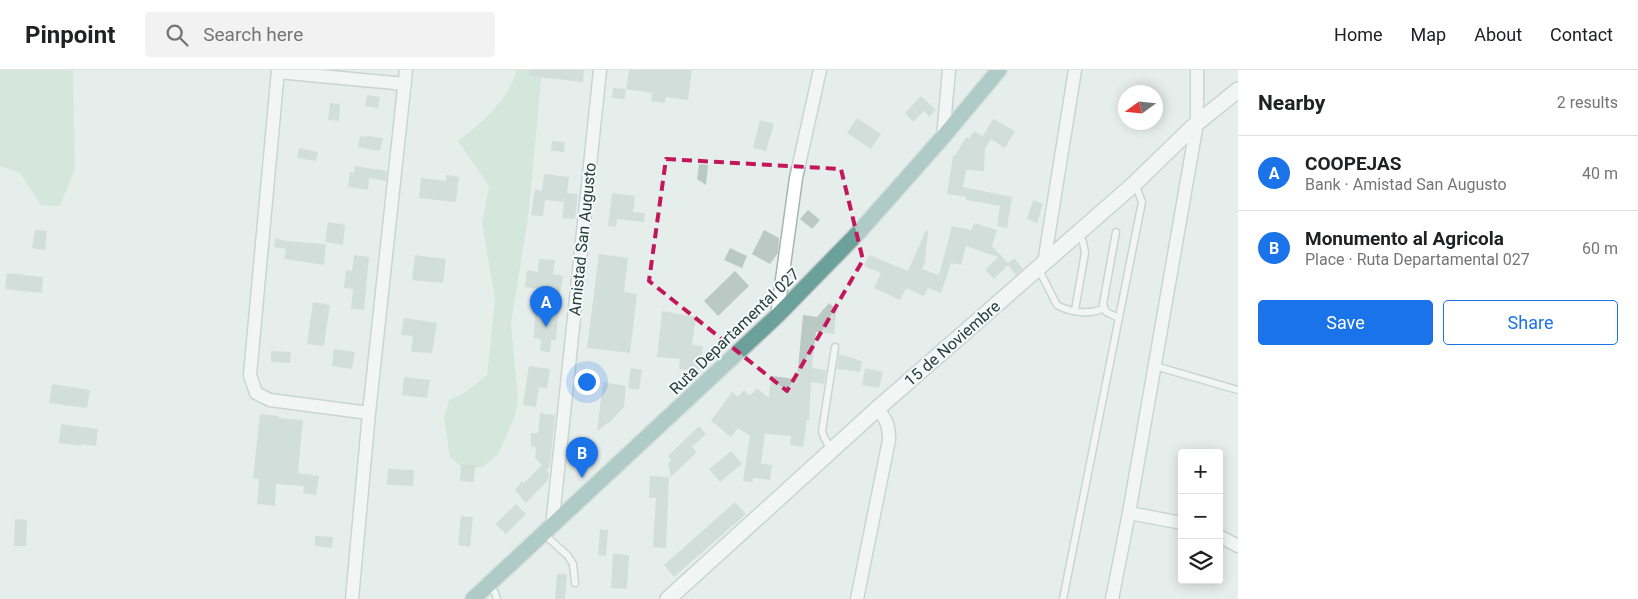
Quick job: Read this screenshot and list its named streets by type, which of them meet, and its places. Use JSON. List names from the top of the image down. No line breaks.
{"streets":{"main road":["Ruta Departamental 027"],"street":["Amistad San Augusto","15 de Noviembre"]},"crossings":[["Amistad San Augusto","Ruta Departamental 027"]],"north":"left","page":{"header":"Pinpoint","search":"Search here","nav":["Home","Map","About","Contact"],"heading":["Nearby","2 results"],"list":[{"mark":"A","name":"COOPEJAS","note":"Bank · Amistad San Augusto","value":"40 m"},{"mark":"B","name":"Monumento al Agricola","note":"Place · Ruta Departamental 027","value":"60 m"}],"buttons":["Save","Share"],"pins":["A","B"],"map_buttons":["+","−"]}}
